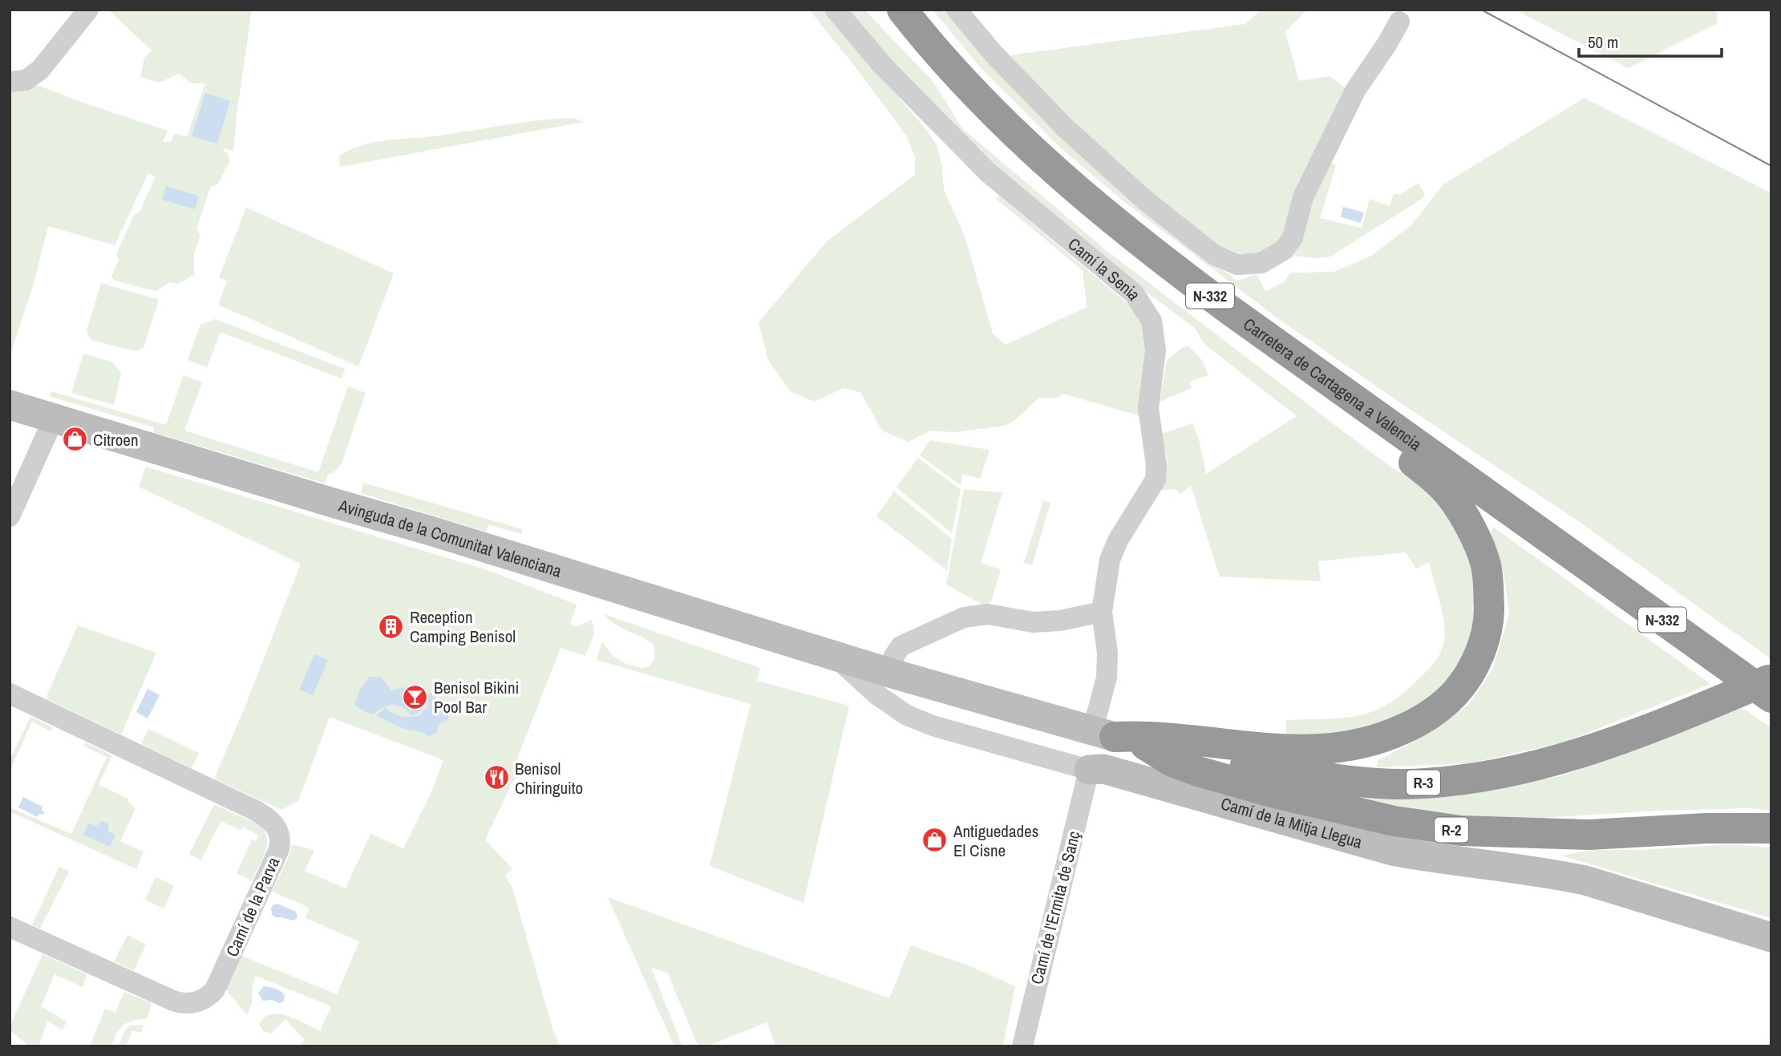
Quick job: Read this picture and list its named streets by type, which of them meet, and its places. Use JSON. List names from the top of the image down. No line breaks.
{"streets":{"highway":["N-332","Carretera de Cartagena a Valencia","R-3","R-2"],"main road":["Avinguda de la Comunitat Valenciana","Camí de la Mitja Llegua"],"street":["Camí la Senia","Camí de la Parva","Camí de l'Ermita de Sanç"]},"crossings":[["Camí la Senia","Avinguda de la Comunitat Valenciana"],["Camí la Senia","R-3"],["Avinguda de la Comunitat Valenciana","R-3"],["Avinguda de la Comunitat Valenciana","Camí de la Mitja Llegua"],["R-3","R-2"],["Camí de la Mitja Llegua","Camí de l'Ermita de Sanç"]],"places":{"shop":["Citroen","Antiguedades El Cisne"],"building":["Reception Camping Benisol"],"bar":["Benisol Bikini Pool Bar"],"restaurant":["Benisol Chiringuito"]},"scale_bar":"50 m"}
